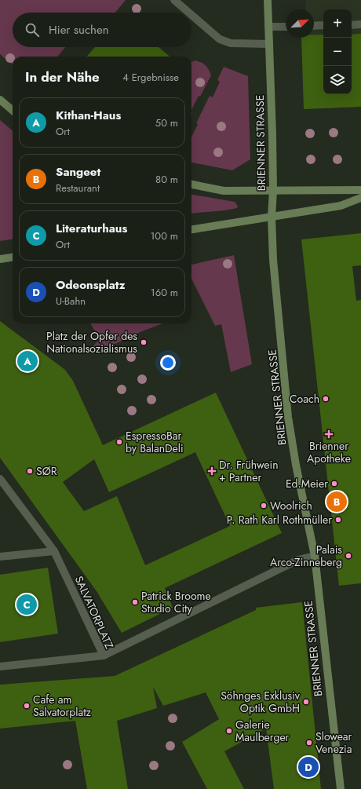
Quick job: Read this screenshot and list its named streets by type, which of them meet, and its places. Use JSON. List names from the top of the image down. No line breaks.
{"streets":{"main road":["BRIENNER STRASSE"],"street":["SALVATORPLATZ"]},"places":{"other":["Platz der Opfer des Nationalsozialismus","Coach","EspressoBar by BalanDeli","SØR","Ed.Meier","Woolrich","P. Rath Karl Rothmüller","Palais Arco-Zinneberg","Patrick Broome Studio City","Söhnges Exklusiv Optik GmbH","Cafe am Salvatorplatz","Galerie Maulberger","Slowear Venezia"],"health":["Brienner Apotheke","Dr. Frühwein + Partner"]},"north":"top right","page":{"map_buttons":["+","−"],"search":"Hier suchen","heading":["In der Nähe","4 Ergebnisse"],"list":[{"mark":"A","name":"Kithan-Haus","note":"Ort","value":"50 m"},{"mark":"B","name":"Sangeet","note":"Restaurant","value":"80 m"},{"mark":"C","name":"Literaturhaus","note":"Ort","value":"100 m"},{"mark":"D","name":"Odeonsplatz","note":"U-Bahn","value":"160 m"}],"pins":["A","B","C","D"]}}
